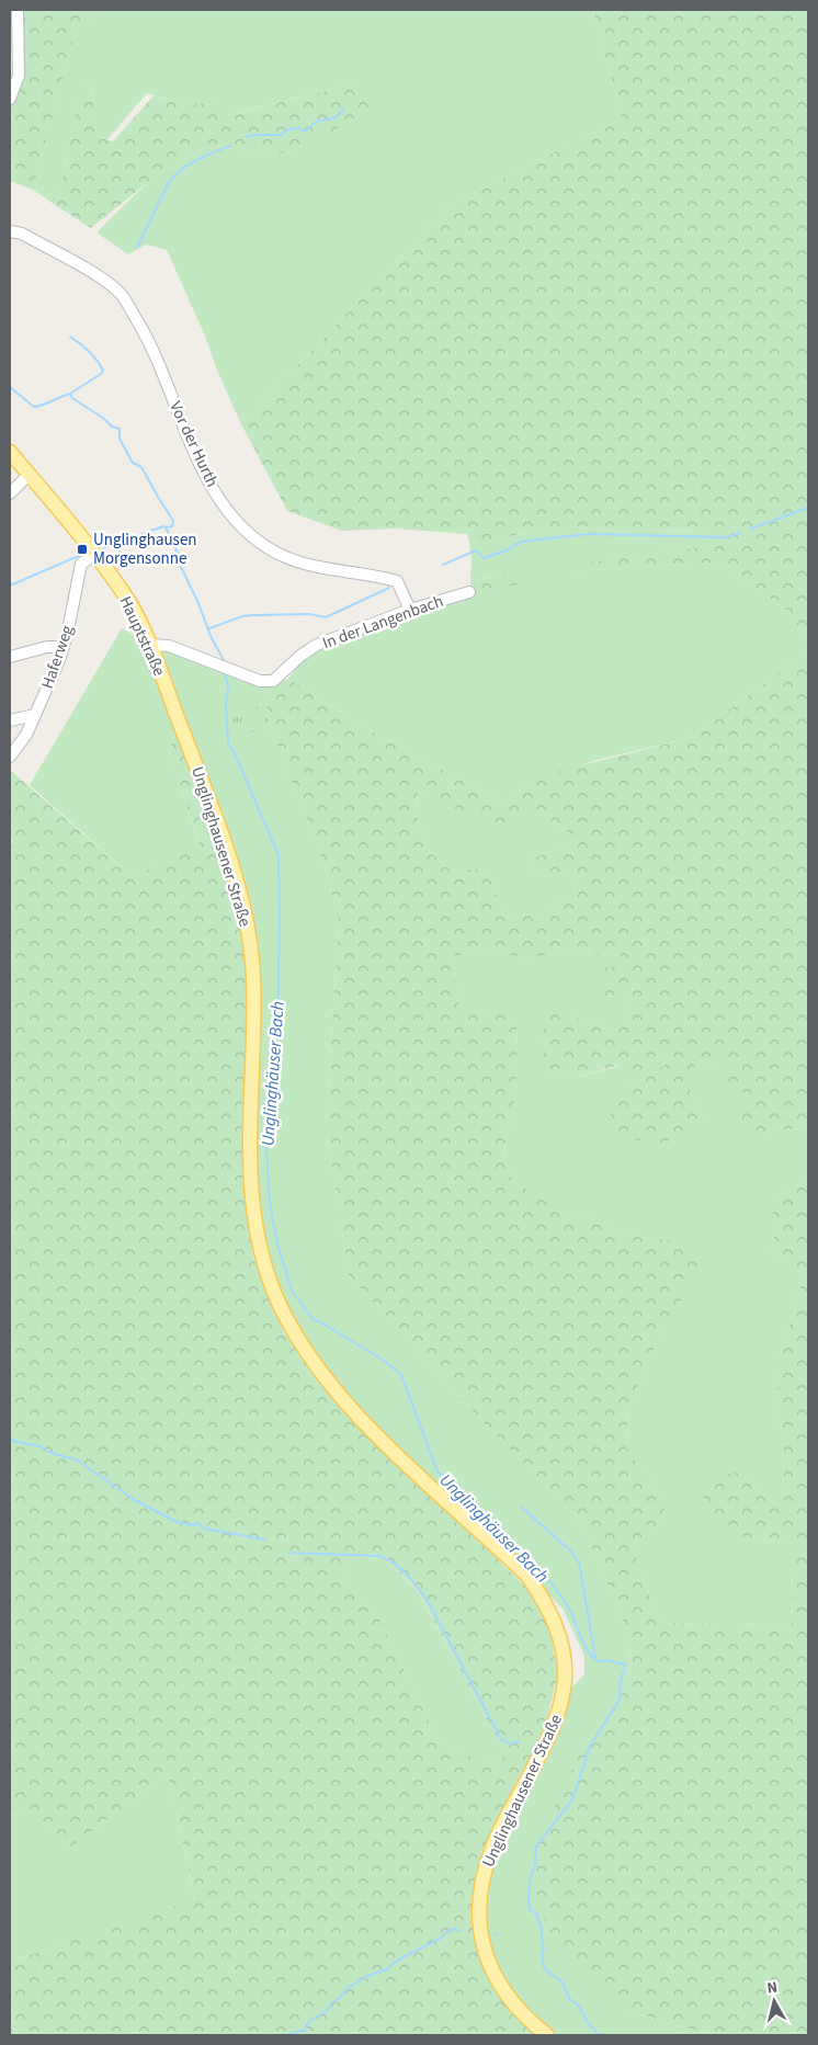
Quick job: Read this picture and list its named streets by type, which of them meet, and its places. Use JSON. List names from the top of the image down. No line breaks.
{"streets":{"main road":["Hauptstraße","Unglinghausener Straße"],"street":["Vor der Hurth","In der Langenbach","Haferweg"]},"crossings":[["Vor der Hurth","In der Langenbach"],["In der Langenbach","Hauptstraße"],["Hauptstraße","Haferweg"],["Hauptstraße","Unglinghausener Straße"]],"water":["Unglinghäuser Bach"],"places":{"transit":["Unglinghausen Morgensonne"]},"north":"top"}
